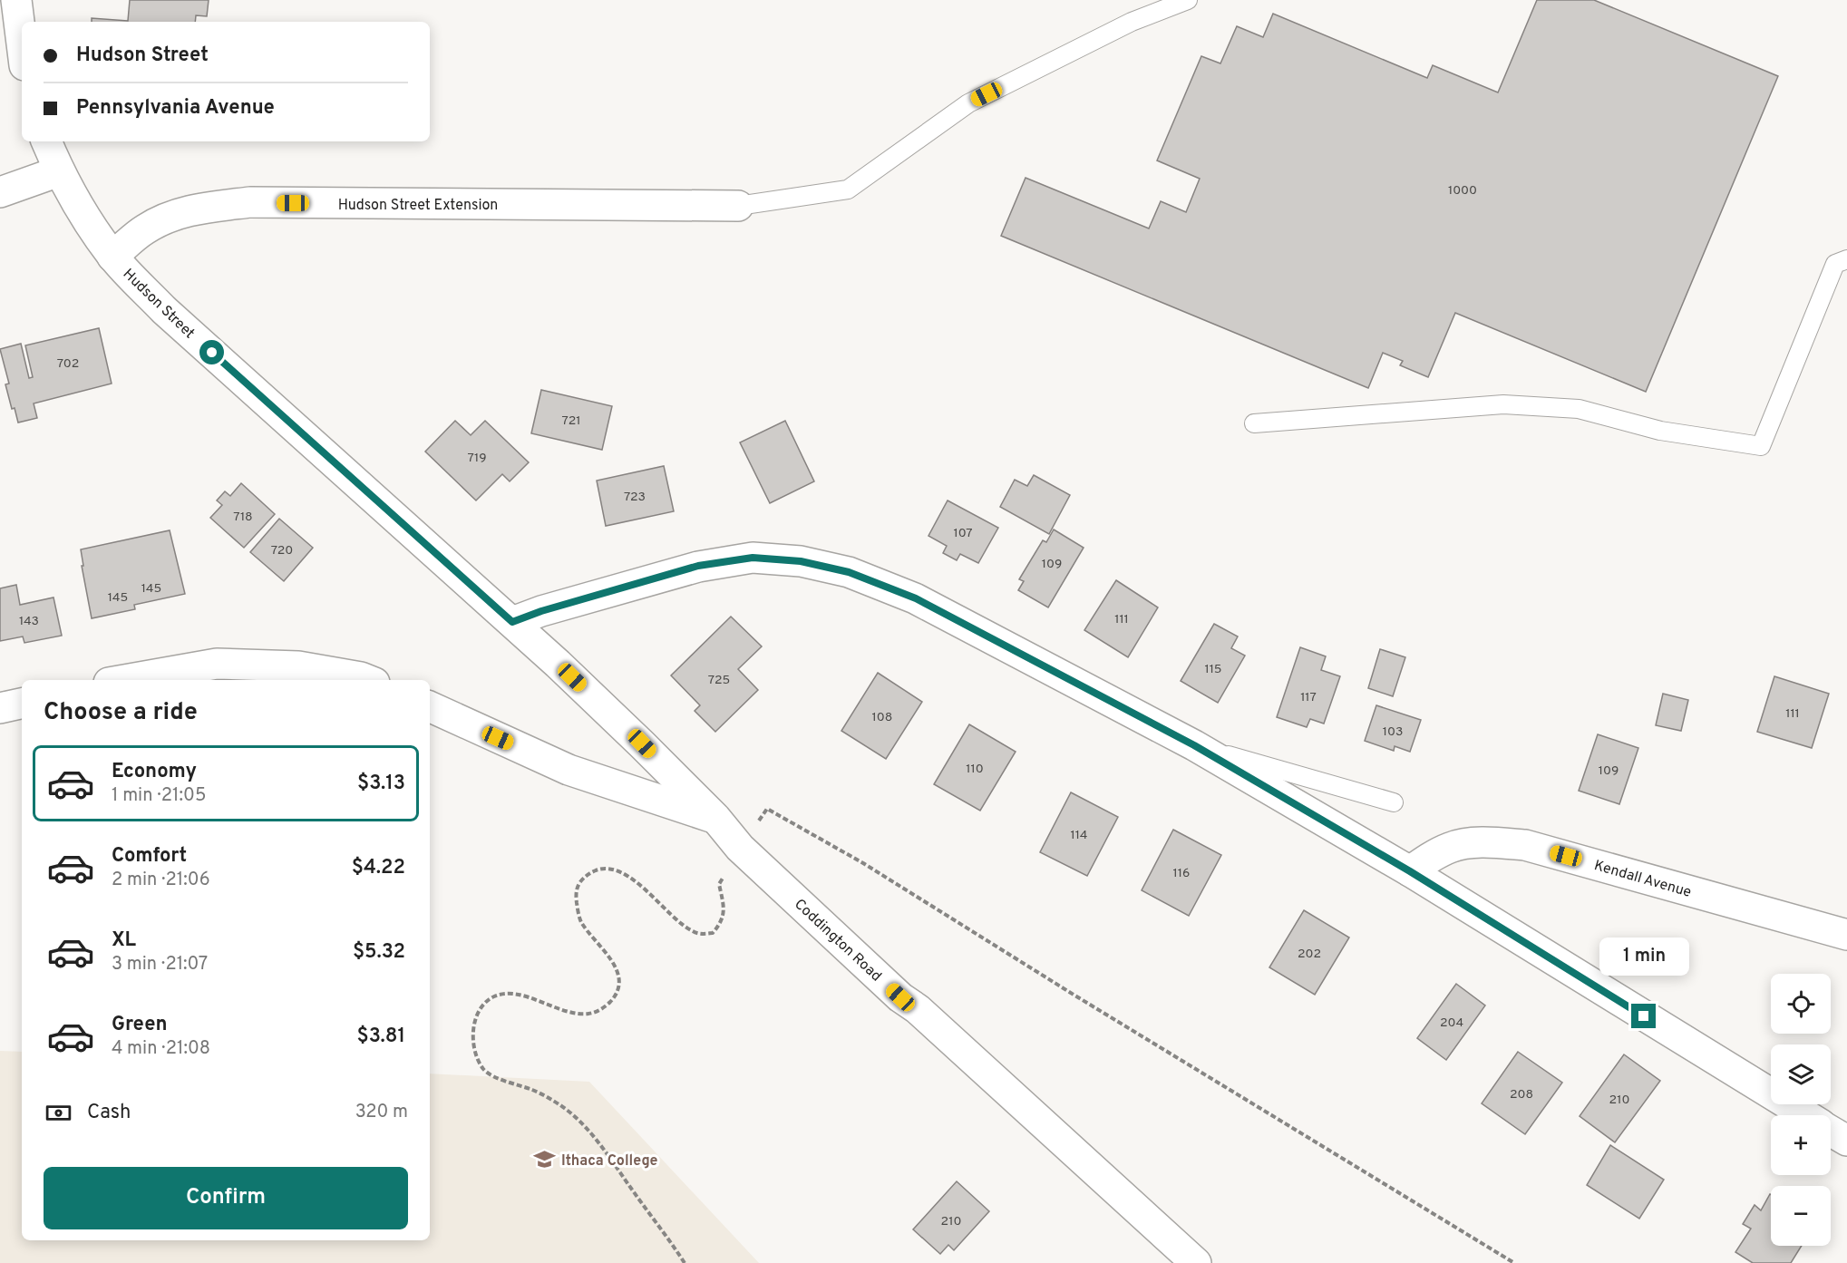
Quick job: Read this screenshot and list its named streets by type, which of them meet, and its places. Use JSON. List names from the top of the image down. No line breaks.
{"streets":{"street":["Hudson Street Extension","Hudson Street","Kendall Avenue","Coddington Road"]},"crossings":[["Hudson Street Extension","Hudson Street"],["Hudson Street","Coddington Road"]],"places":{"school or university":["Ithaca College"]},"house_numbers":["1000","702","721","719","723","718","107","720","109","145","145","111","143","115","725","117","111","108","103","110","109","114","116","202","204","208","210","210"],"page":{"banner":["Hudson Street","Pennsylvania Avenue"],"heading":"Choose a ride","list":[{"name":"Economy","note":"1 min · 21:05","value":"$3.13"},{"name":"Comfort","note":"2 min · 21:06","value":"$4.22"},{"name":"XL","note":"3 min · 21:07","value":"$5.32"},{"name":"Green","note":"4 min · 21:08","value":"$3.81"}],"bubble":"1 min","map_buttons":["+","−"],"pay":["Cash","320 m"],"buttons":"Confirm"}}
